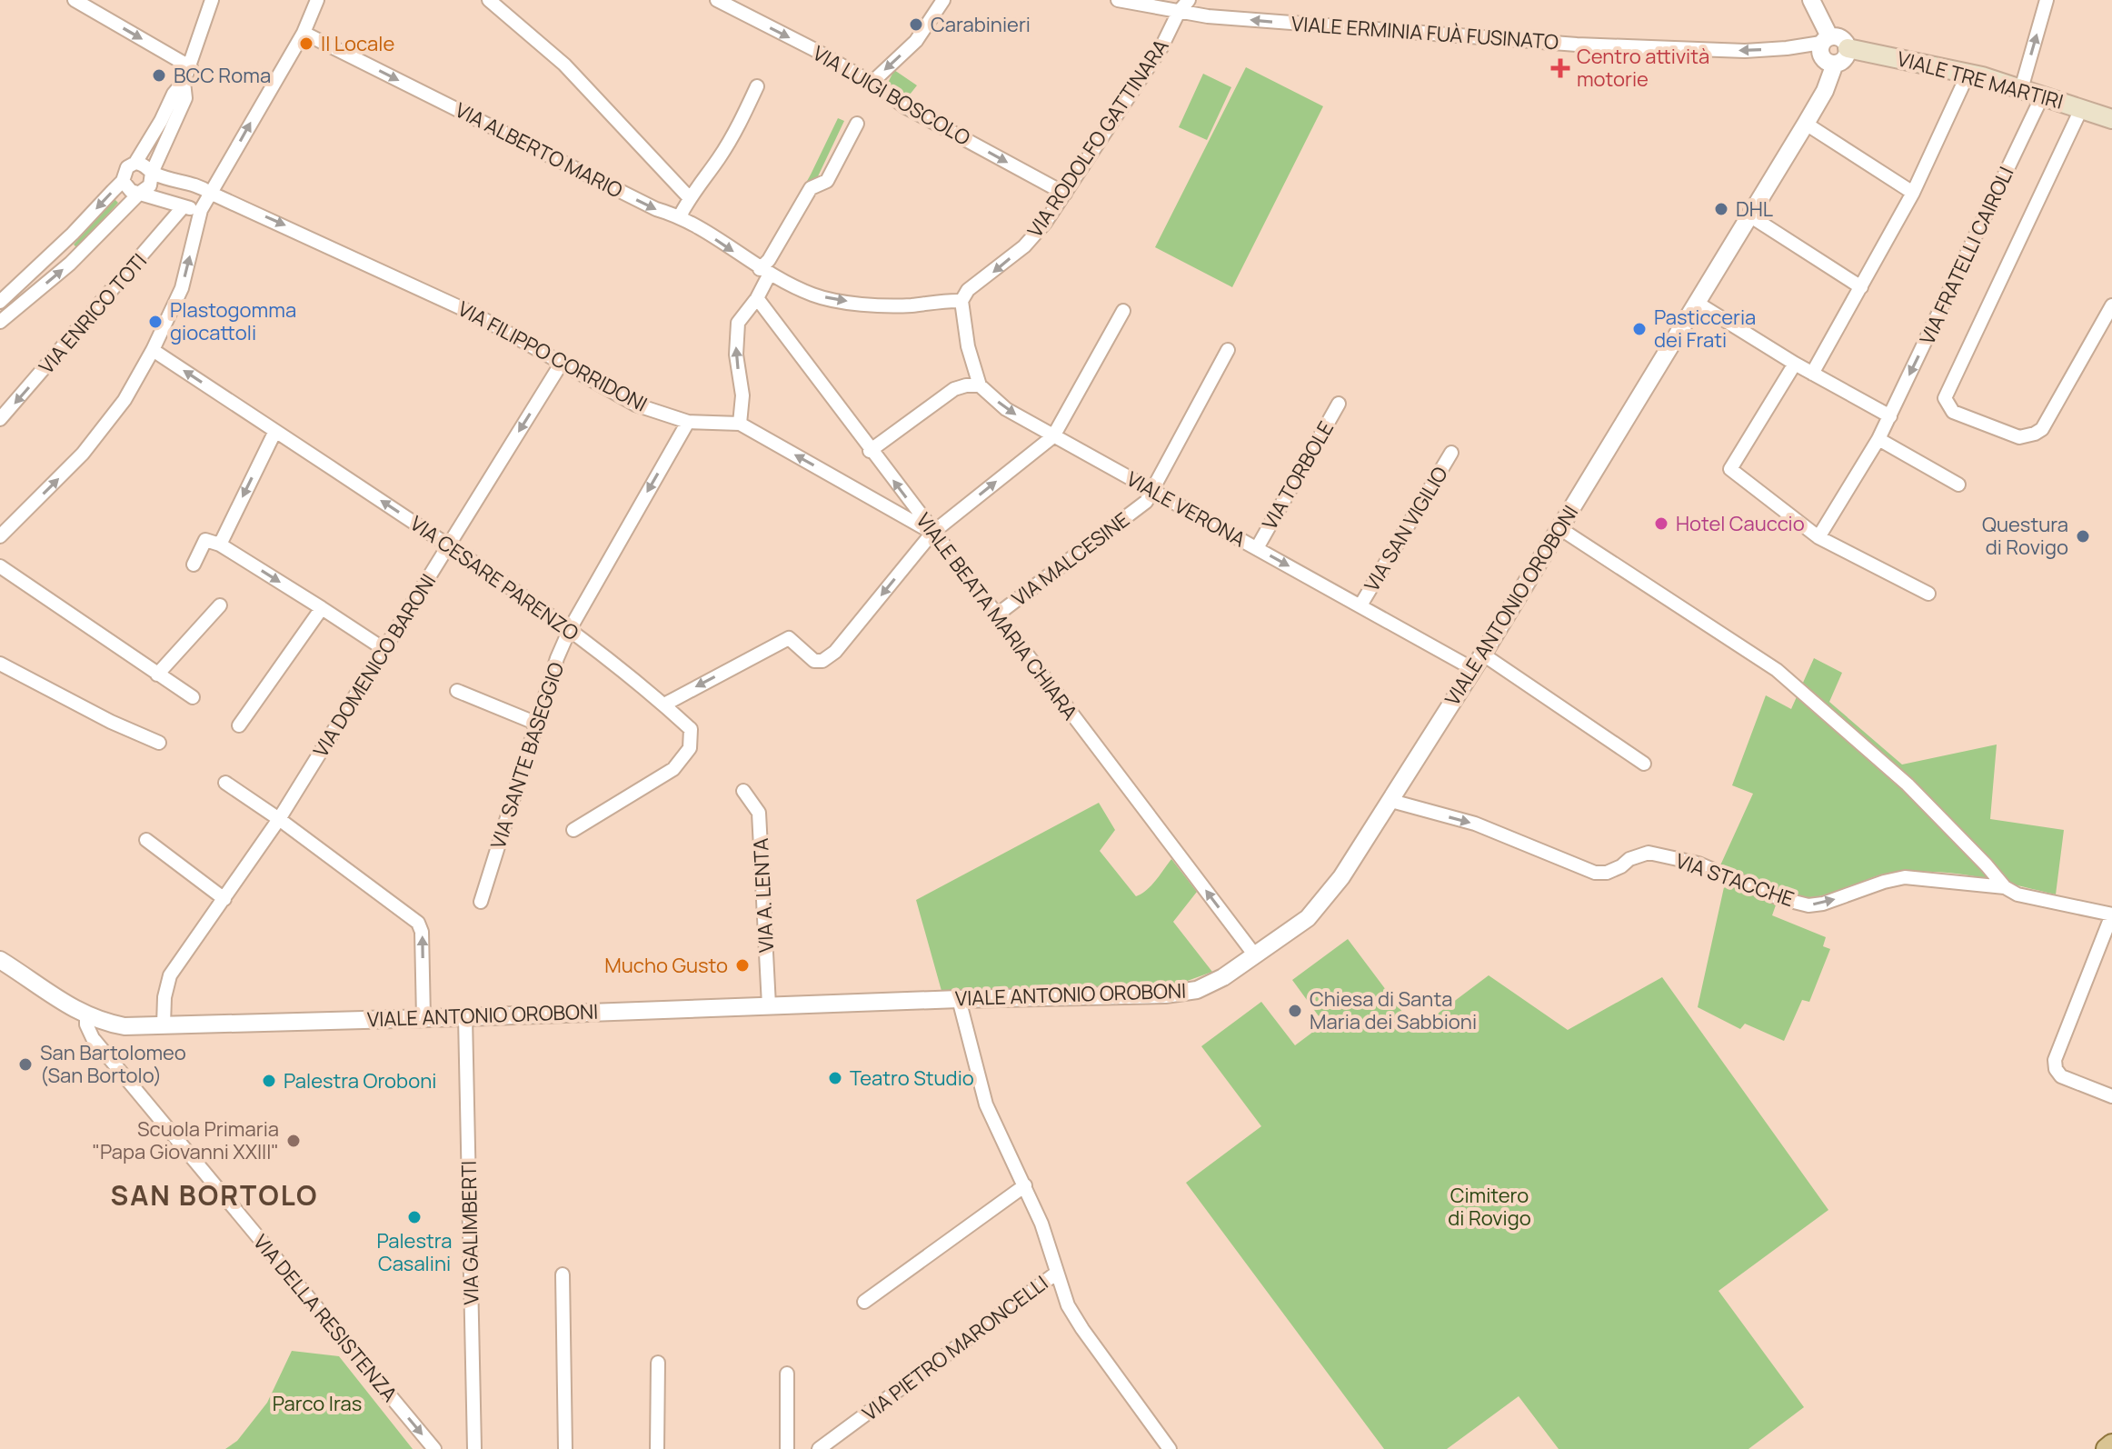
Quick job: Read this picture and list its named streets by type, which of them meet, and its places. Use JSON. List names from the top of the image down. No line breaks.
{"streets":{"main road":["VIALE TRE MARTIRI"],"street":["VIALE ERMINIA FUÀ FUSINATO","VIA LUIGI BOSCOLO","VIA RODOLFO GATTINARA","VIA ALBERTO MARIO","VIA FRATELLI CAIROLI","VIA ENRICO TOTI","VIA FILIPPO CORRIDONI","VIA TORBOLE","VIALE VERONA","VIA SAN VIGILIO","VIA MALCESINE","VIA CESARE PARENZO","VIALE ANTONIO OROBONI","VIALE BEATA MARIA CHIARA","VIA DOMENICO BARONI","VIA SANTE BASEGGIO","VIA STACCHE","VIA A. LENTA","VIA GALIMBERTI","VIA DELLA RESISTENZA","VIA PIETRO MARONCELLI"]},"crossings":[["VIALE ERMINIA FUÀ FUSINATO","VIALE TRE MARTIRI"],["VIALE ERMINIA FUÀ FUSINATO","VIA RODOLFO GATTINARA"],["VIALE ERMINIA FUÀ FUSINATO","VIALE ANTONIO OROBONI"],["VIALE TRE MARTIRI","VIA FRATELLI CAIROLI"],["VIALE TRE MARTIRI","VIALE ANTONIO OROBONI"],["VIA LUIGI BOSCOLO","VIA RODOLFO GATTINARA"],["VIA FILIPPO CORRIDONI","VIALE BEATA MARIA CHIARA"],["VIA FILIPPO CORRIDONI","VIA DOMENICO BARONI"],["VIA FILIPPO CORRIDONI","VIA SANTE BASEGGIO"],["VIA TORBOLE","VIALE VERONA"],["VIALE VERONA","VIA SAN VIGILIO"],["VIALE VERONA","VIA MALCESINE"],["VIALE VERONA","VIALE ANTONIO OROBONI"],["VIA MALCESINE","VIALE BEATA MARIA CHIARA"],["VIA CESARE PARENZO","VIA DOMENICO BARONI"],["VIA CESARE PARENZO","VIA SANTE BASEGGIO"],["VIALE ANTONIO OROBONI","VIALE BEATA MARIA CHIARA"],["VIALE ANTONIO OROBONI","VIA DOMENICO BARONI"],["VIALE ANTONIO OROBONI","VIA STACCHE"],["VIALE ANTONIO OROBONI","VIA A. LENTA"],["VIALE ANTONIO OROBONI","VIA GALIMBERTI"],["VIALE ANTONIO OROBONI","VIA DELLA RESISTENZA"],["VIALE ANTONIO OROBONI","VIA PIETRO MARONCELLI"]],"one_way":["VIALE ERMINIA FUÀ FUSINATO","VIA LUIGI BOSCOLO","VIA RODOLFO GATTINARA","VIALE VERONA","VIA CESARE PARENZO","VIALE BEATA MARIA CHIARA","VIA SANTE BASEGGIO","VIA STACCHE","VIA DELLA RESISTENZA"],"districts":["SAN BORTOLO"],"parks":["Cimitero di Rovigo","Parco Iras"],"places":{"other":["Carabinieri","Il Locale","BCC Roma","DHL","Plastogomma giocattoli","Pasticceria dei Frati","Hotel Cauccio","Questura di Rovigo","Mucho Gusto","Chiesa di Santa Maria dei Sabbioni","San Bartolomeo (San Bortolo)","Teatro Studio","Palestra Oroboni","Scuola Primaria \"Papa Giovanni XXIII\"","Palestra Casalini"],"health":["Centro attività motorie"]}}
